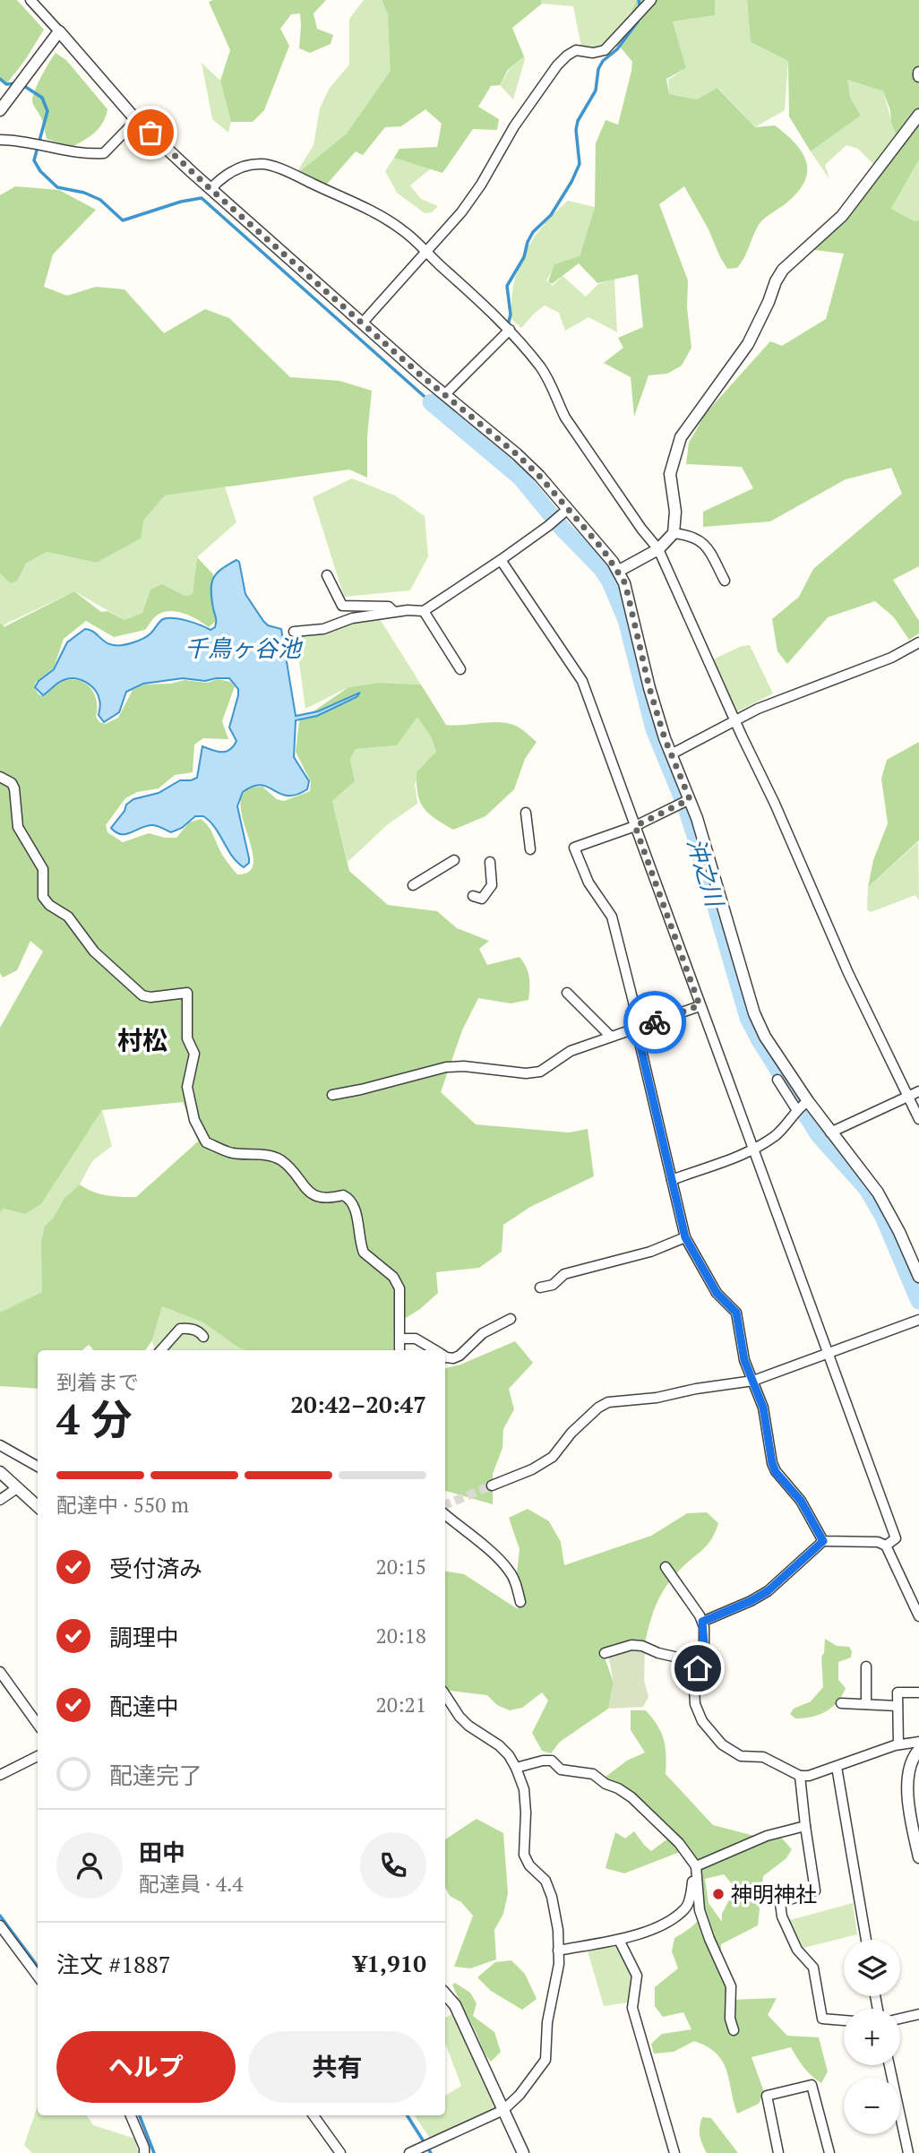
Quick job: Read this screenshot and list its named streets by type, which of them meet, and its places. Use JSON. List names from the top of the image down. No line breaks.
{"districts":["村松"],"water":["千鳥ヶ谷池","沖之川"],"places":["神明神社"],"page":{"heading":["4 分","到着まで","20:42–20:47"],"panel":["田中","配達員 · 4.4","注文 #1887","¥1,910"],"bar":"配達中 · 550 m","list":[["受付済み","20:15"],["調理中","20:18"],["配達中","20:21"],"配達完了"],"map_buttons":["+","−"],"buttons":["ヘルプ","共有"]}}
